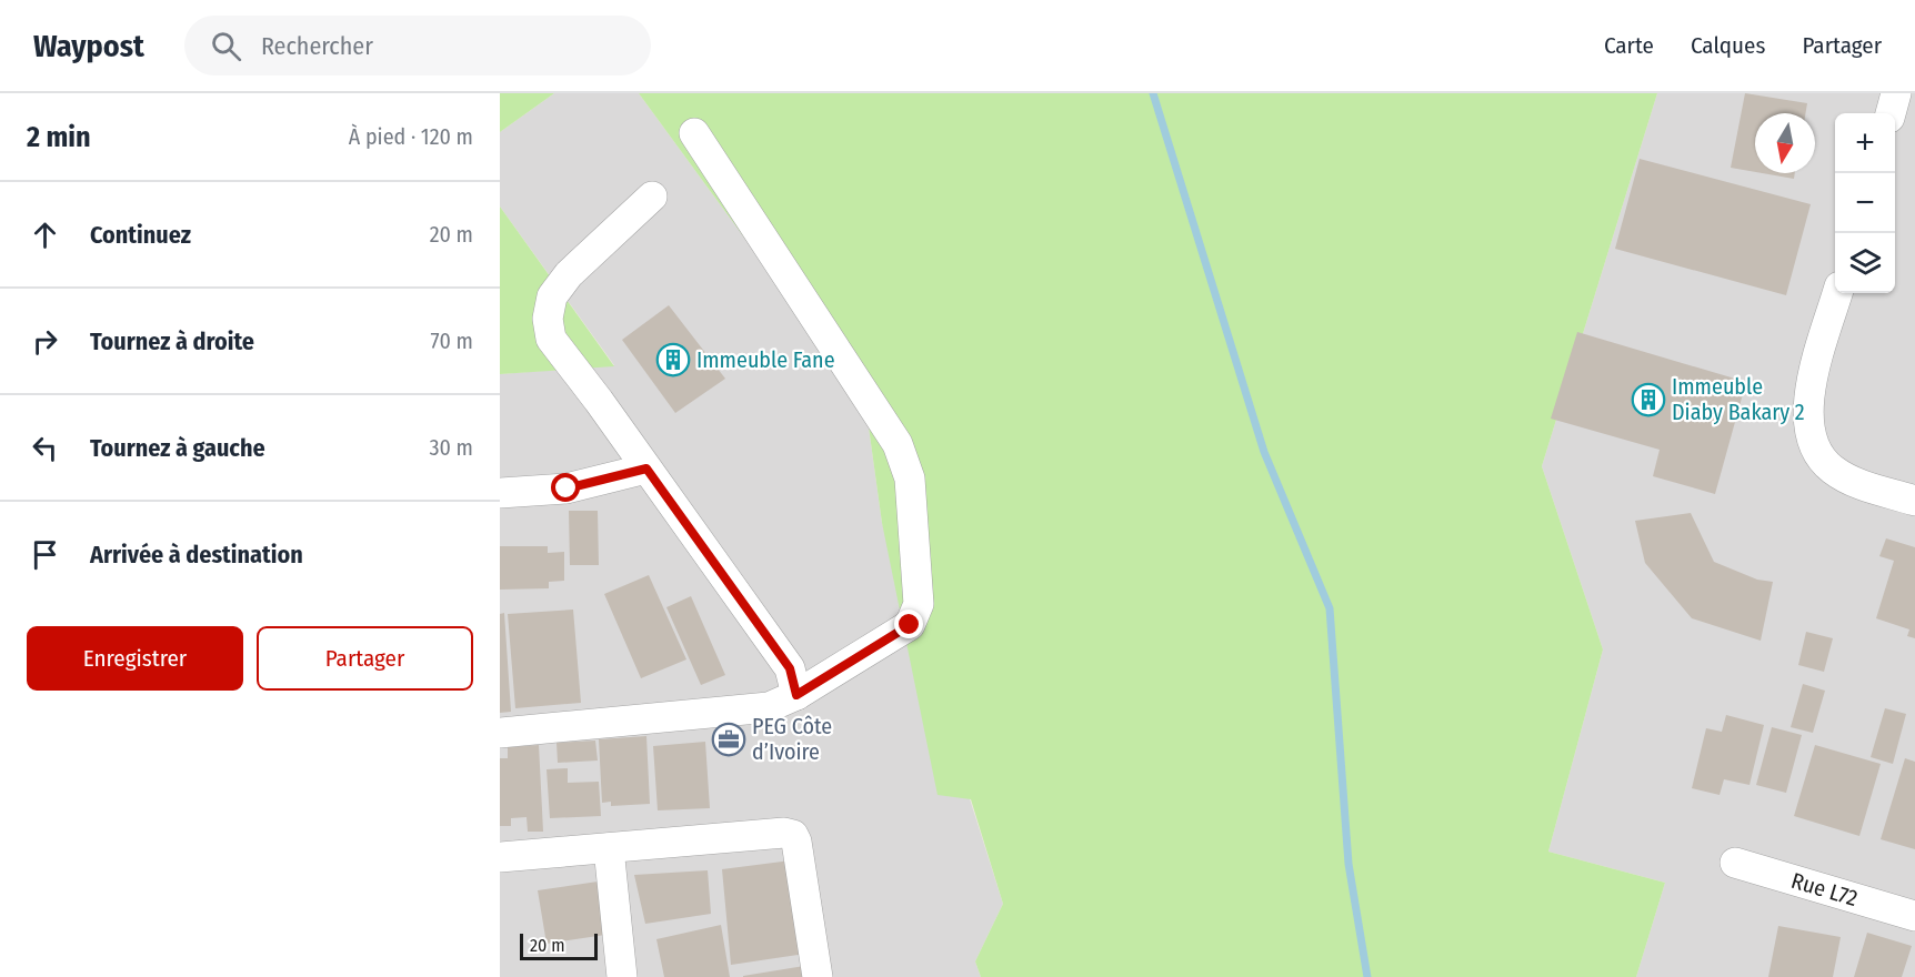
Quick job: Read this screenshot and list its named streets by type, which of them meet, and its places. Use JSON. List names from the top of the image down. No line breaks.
{"streets":{"street":["Rue L72"]},"places":{"building":["Immeuble Fane","Immeuble Diaby Bakary 2"],"office":["PEG Côte d’Ivoire"]},"scale_bar":"20 m","north":"bottom","page":{"header":"Waypost","search":"Rechercher","nav":["Carte","Calques","Partager"],"heading":["2 min","À pied · 120 m"],"map_buttons":["+","−"],"list":[["Continuez","20 m"],["Tournez à droite","70 m"],["Tournez à gauche","30 m"],"Arrivée à destination"],"buttons":["Enregistrer","Partager"],"scale":"20 m"}}
